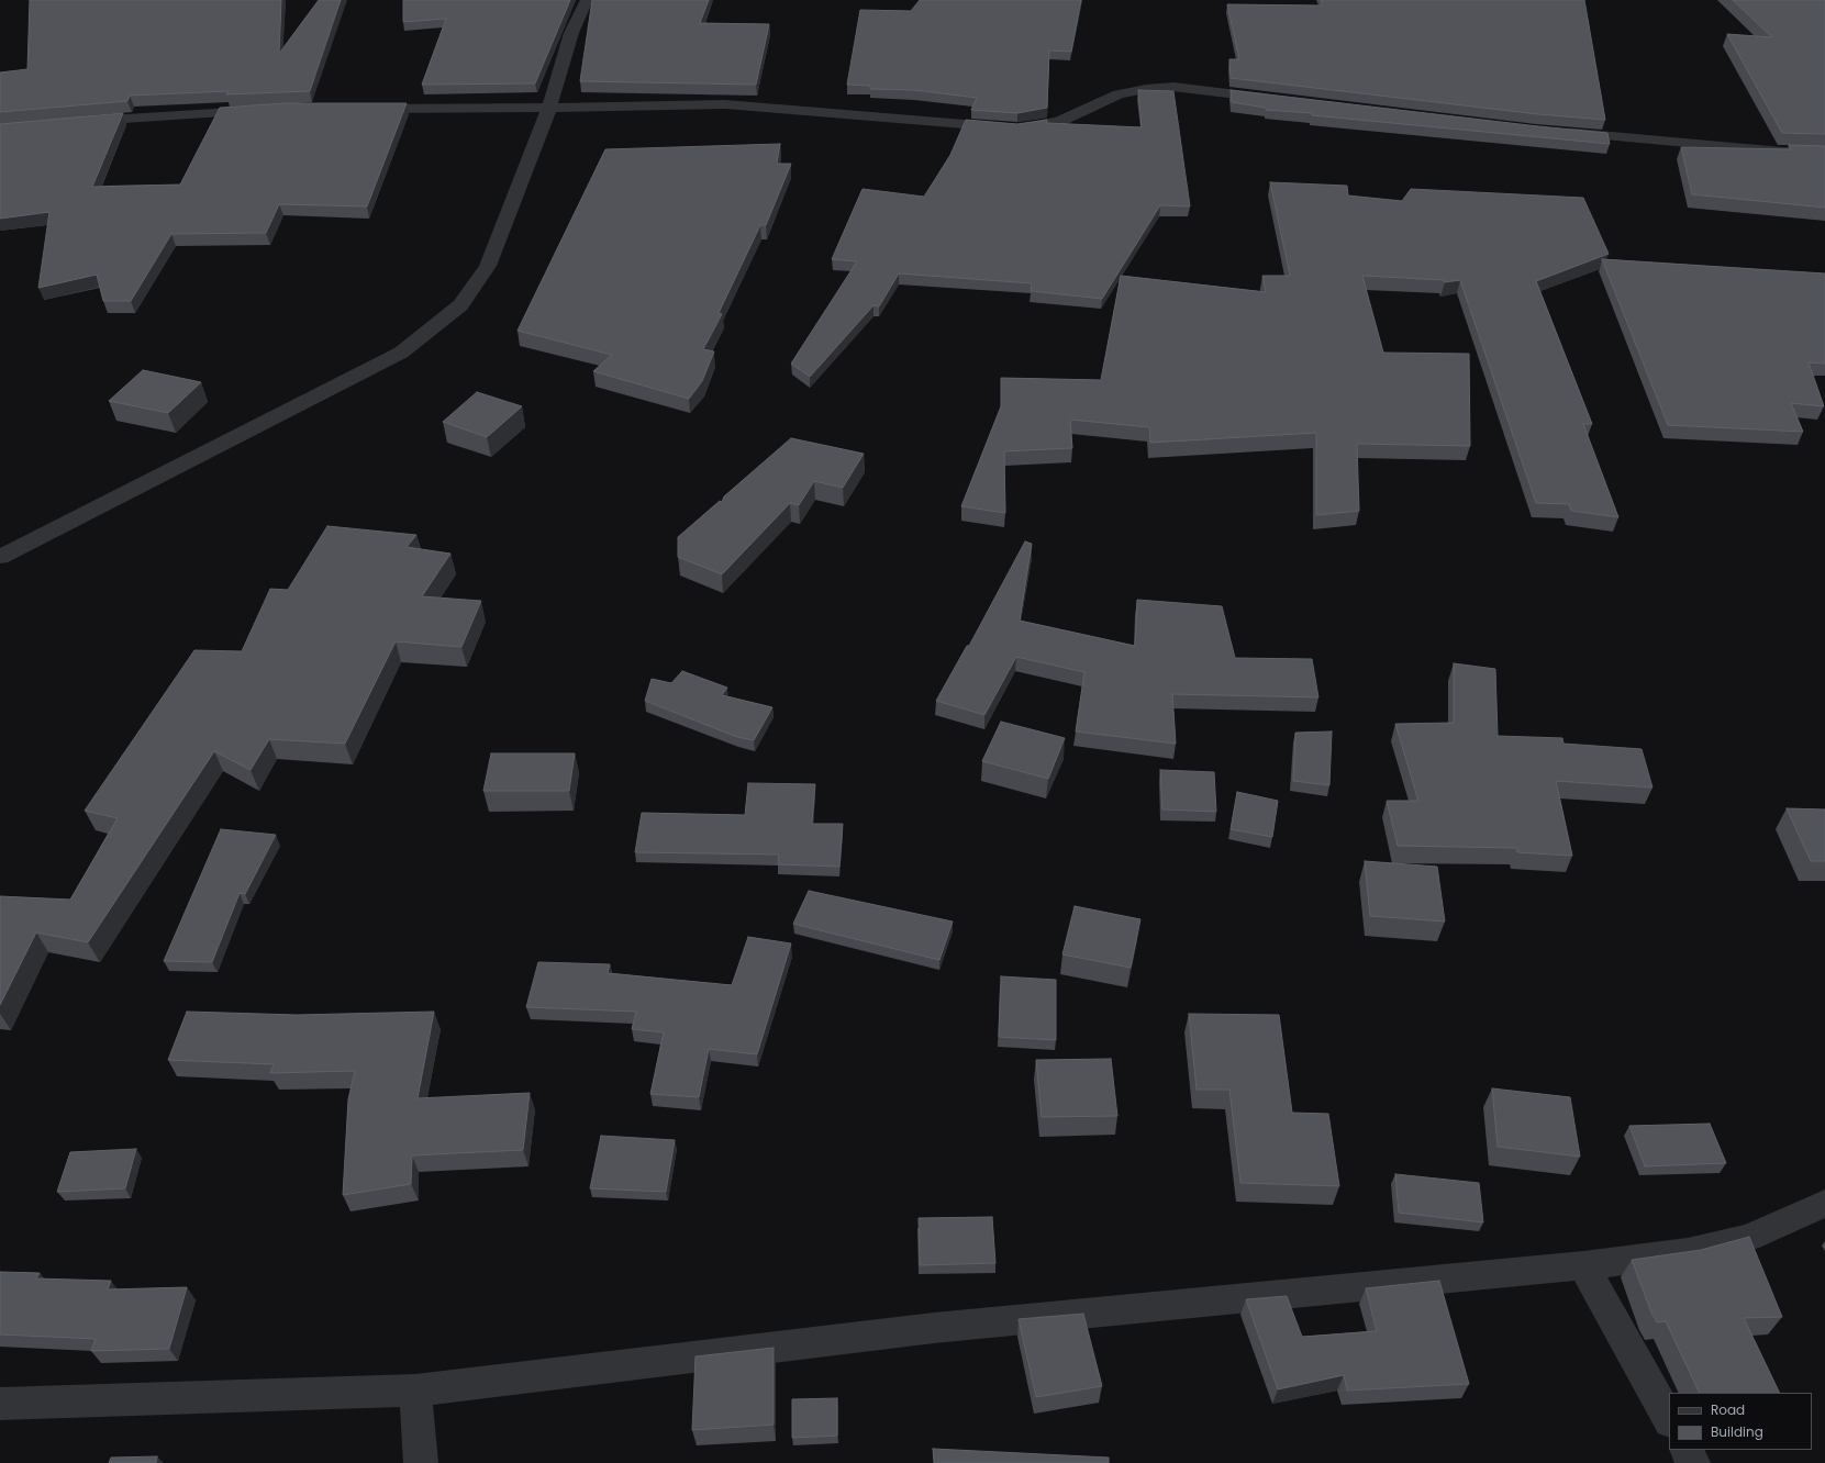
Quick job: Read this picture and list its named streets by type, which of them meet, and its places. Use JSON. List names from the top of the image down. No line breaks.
{"legend":["Road","Building"]}
